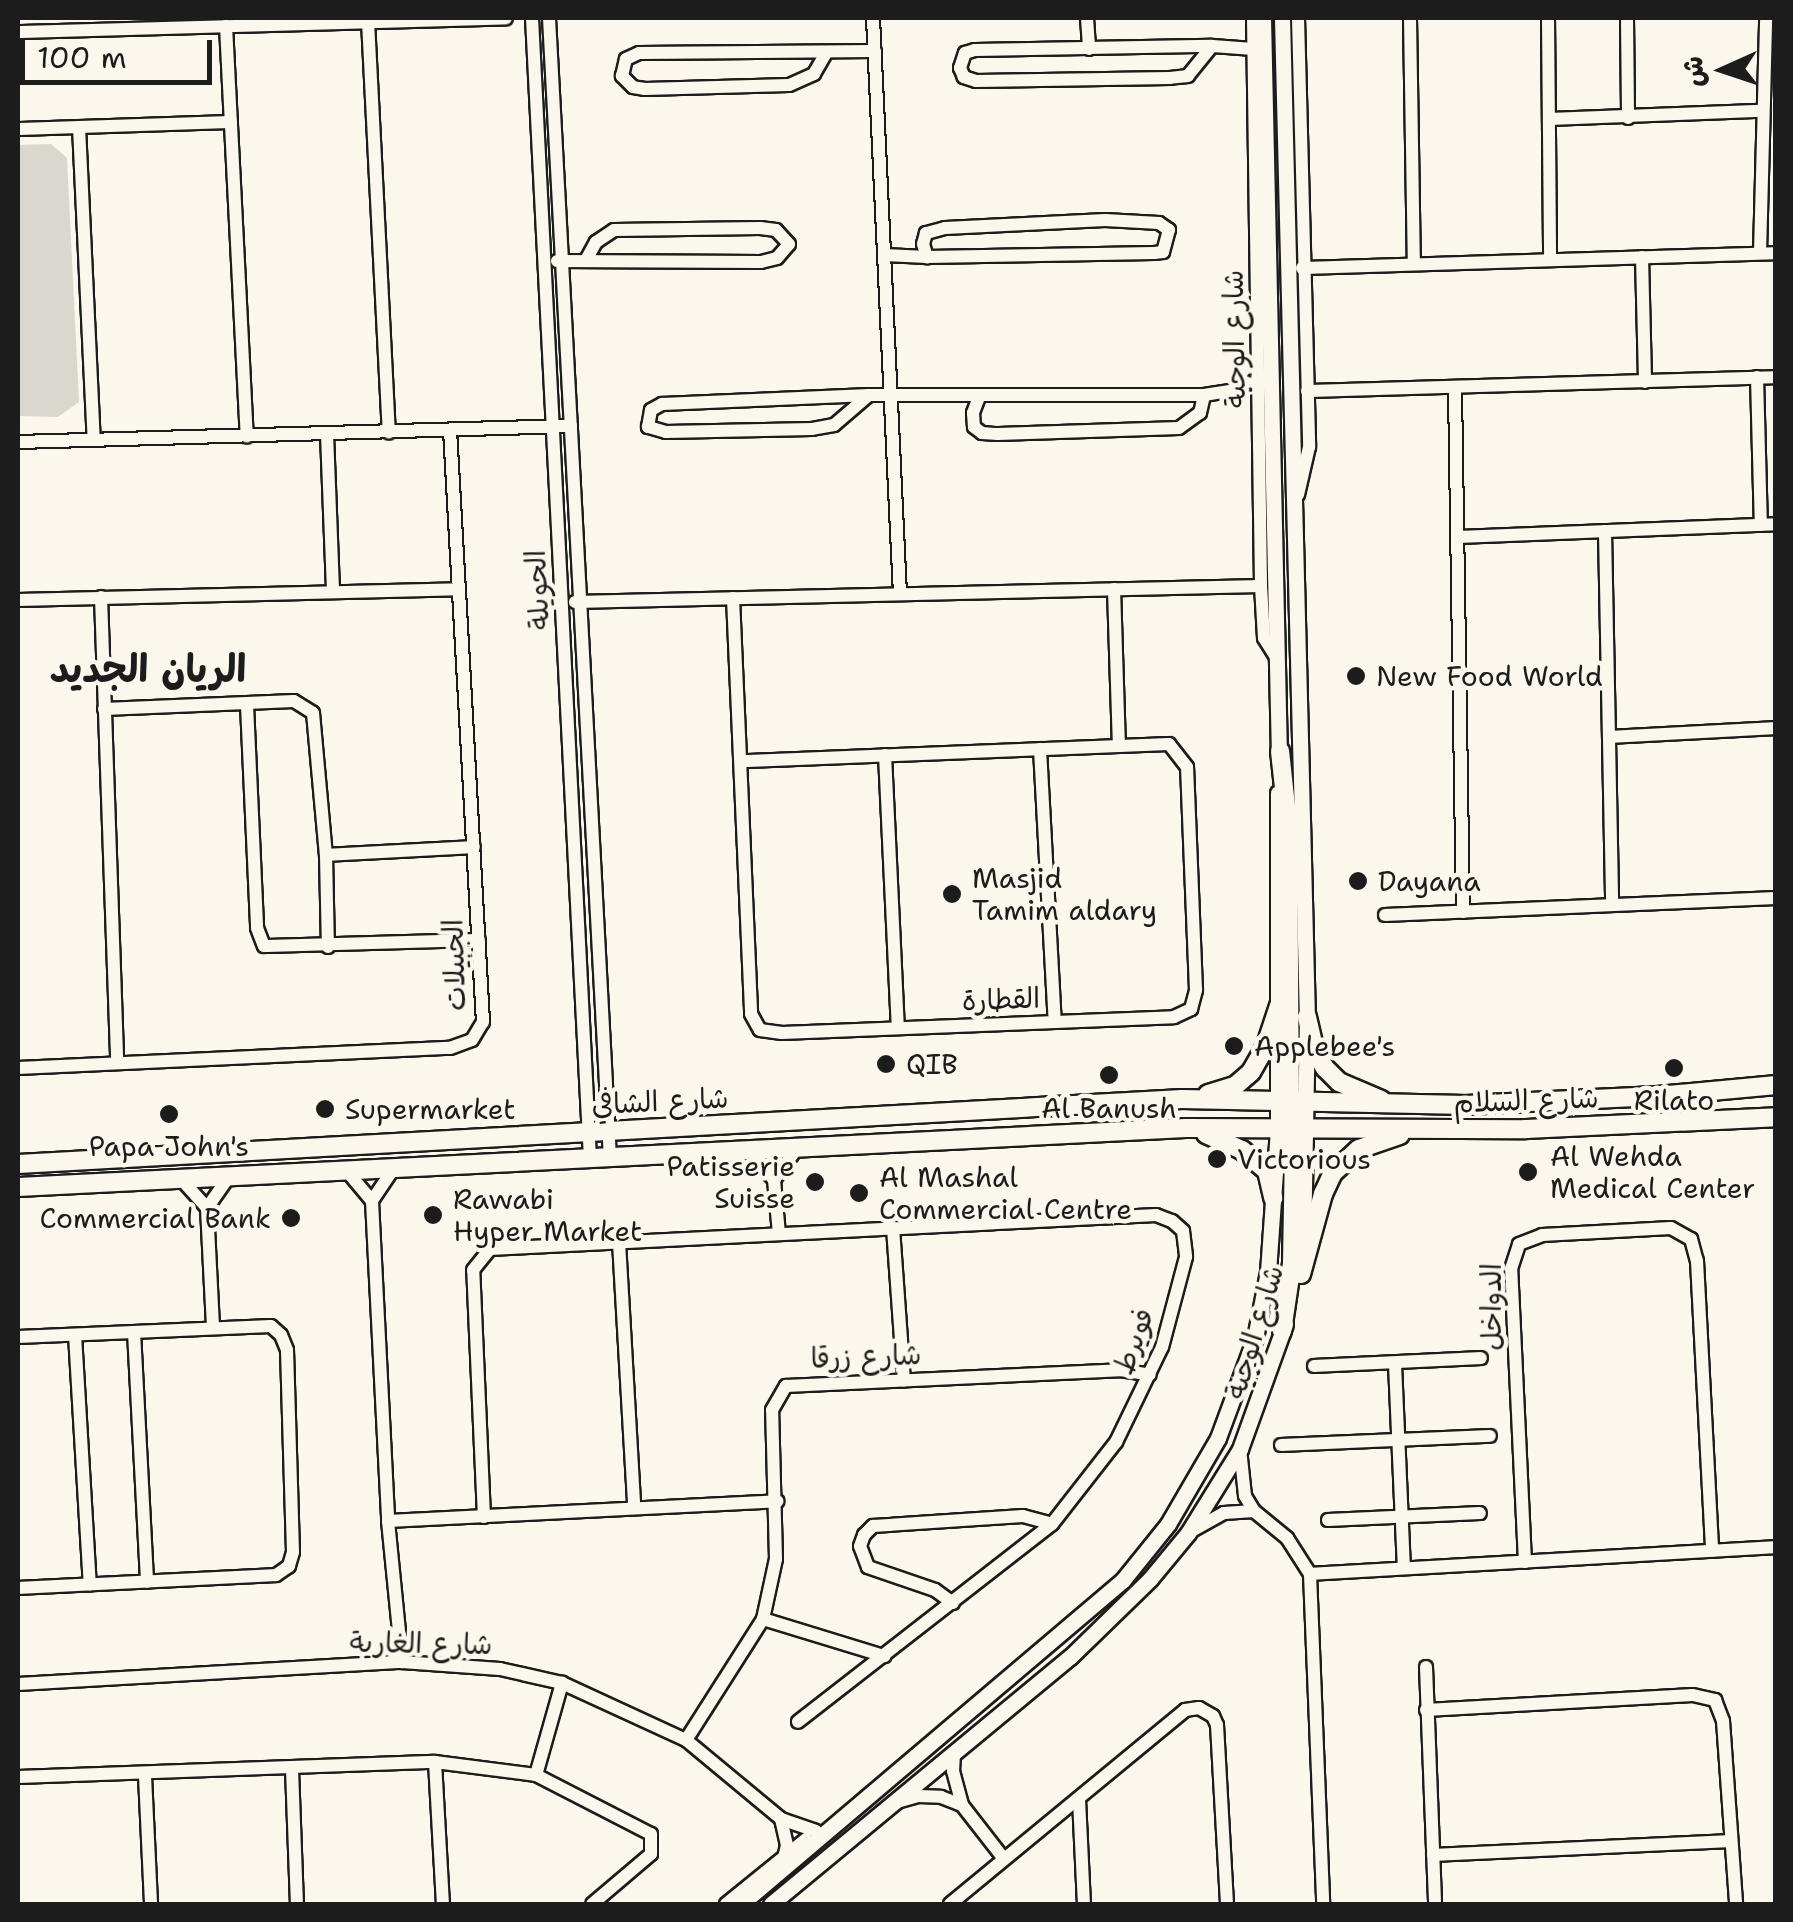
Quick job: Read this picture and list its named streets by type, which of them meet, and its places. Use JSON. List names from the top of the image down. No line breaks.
{"streets":{"main road":["شارع السلام","شارع الشافي"],"street":["شارع الوجبة","الحويلة","الجبيلات","القطارة","الدواخل","فويرط","شارع زرقا","شارع الغارية"]},"crossings":[["شارع الوجبة","شارع السلام"],["شارع الوجبة","شارع الشافي"],["شارع الوجبة","شارع الغارية"],["الحويلة","شارع الشافي"],["شارع السلام","شارع الشافي"],["فويرط","شارع زرقا"],["شارع زرقا","شارع الغارية"]],"districts":["الريان الجديد"],"places":["New Food World","Dayana","Masjid Tamim aldary","Applebee's","QIB","Rilato","Al Banush","Supermarket","Papa John's","Victorious","Al Wehda Medical Center","Patisserie Suisse","Al Mashal Commercial Centre","Rawabi Hyper Market","Commercial Bank"],"scale_bar":"100 m","north":"left"}
